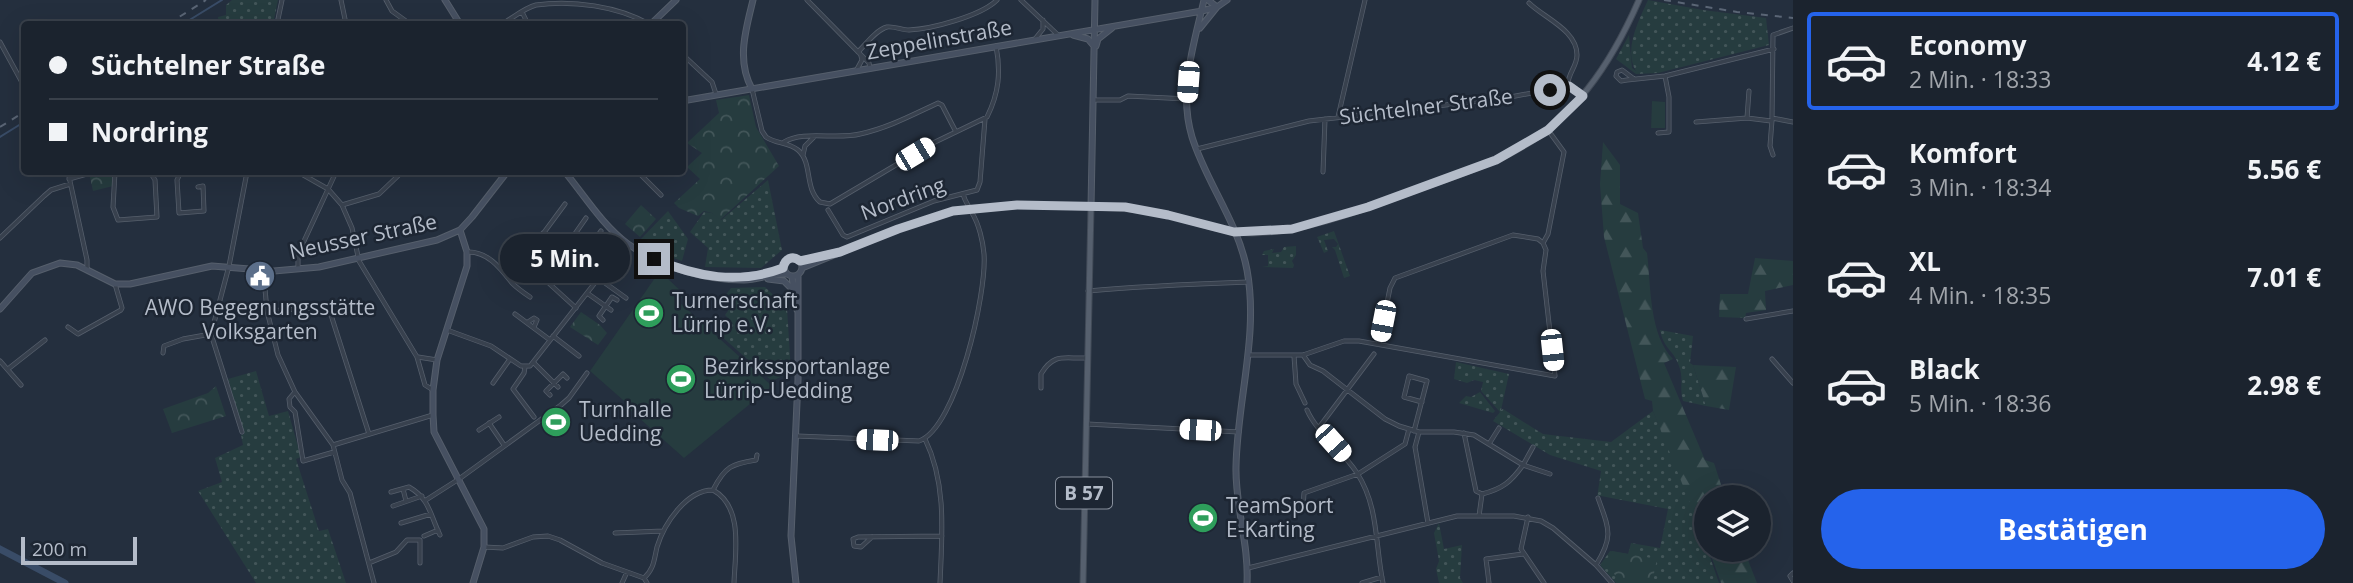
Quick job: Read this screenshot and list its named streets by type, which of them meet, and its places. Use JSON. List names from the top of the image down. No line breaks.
{"streets":{"main road":["Nordring","B 57"],"street":["Zeppelinstraße","Süchtelner Straße","Neusser Straße"]},"crossings":[["Nordring","B 57"]],"places":{"public building":["AWO Begegnungsstätte Volksgarten"],"sports":["Turnerschaft Lürrip e.V.","Bezirkssportanlage Lürrip-Uedding","Turnhalle Uedding","TeamSport E-Karting"]},"scale_bar":"200 m","page":{"list":[{"name":"Economy","note":"2 Min. · 18:33","value":"4.12 €"},{"name":"Komfort","note":"3 Min. · 18:34","value":"5.56 €"},{"name":"XL","note":"4 Min. · 18:35","value":"7.01 €"},{"name":"Black","note":"5 Min. · 18:36","value":"2.98 €"}],"banner":["Süchtelner Straße","Nordring"],"bubble":"5 Min.","buttons":"Bestätigen","scale":"200 m"}}
